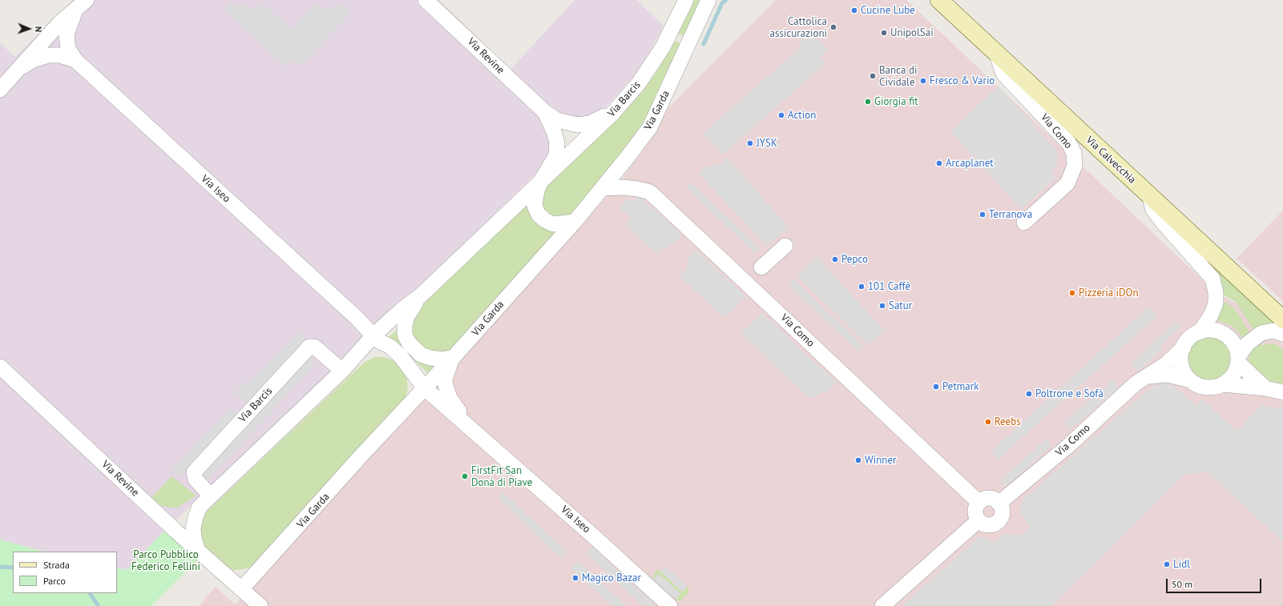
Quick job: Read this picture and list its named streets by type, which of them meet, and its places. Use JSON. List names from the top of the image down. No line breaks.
{"streets":{"main road":["Via Calvecchia"],"street":["Via Revine","Via Barcis","Via Garda","Via Como","Via Iseo"]},"crossings":[["Via Revine","Via Barcis"],["Via Revine","Via Garda"],["Via Barcis","Via Garda"],["Via Barcis","Via Iseo"],["Via Garda","Via Como"],["Via Garda","Via Iseo"],["Via Como","Via Calvecchia"]],"parks":["Parco Pubblico Federico Fellini"],"places":["Cucine Lube","Cattolica assicurazioni","UnipolSai","Banca di Cividale","Fresco & Vario","Giorgia fit","Action","JYSK","Arcaplanet","Terranova","Pepco","101 Caffè","Pizzeria iDOn","Satur","Petmark","Poltrone e Sofà","Reebs","Winner","FirstFit San Donà di Piave","Lidl","Magico Bazar"],"legend":["Strada","Parco"],"scale_bar":"50 m","north":"right"}
